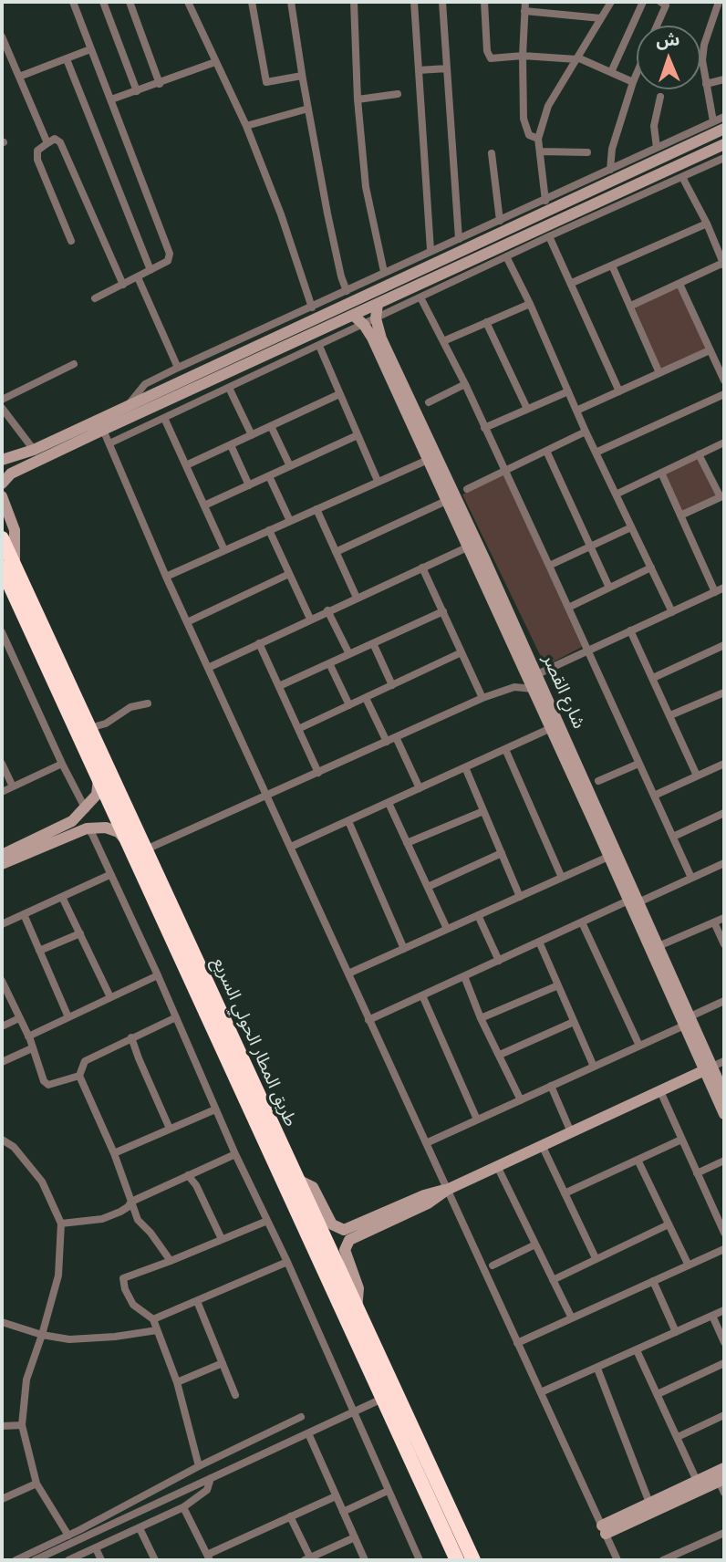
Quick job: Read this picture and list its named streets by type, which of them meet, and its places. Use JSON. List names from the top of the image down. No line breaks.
{"streets":{"highway":["طريق المطار الحولي السريع"],"street":["شارع القصر"]},"north":"top"}
